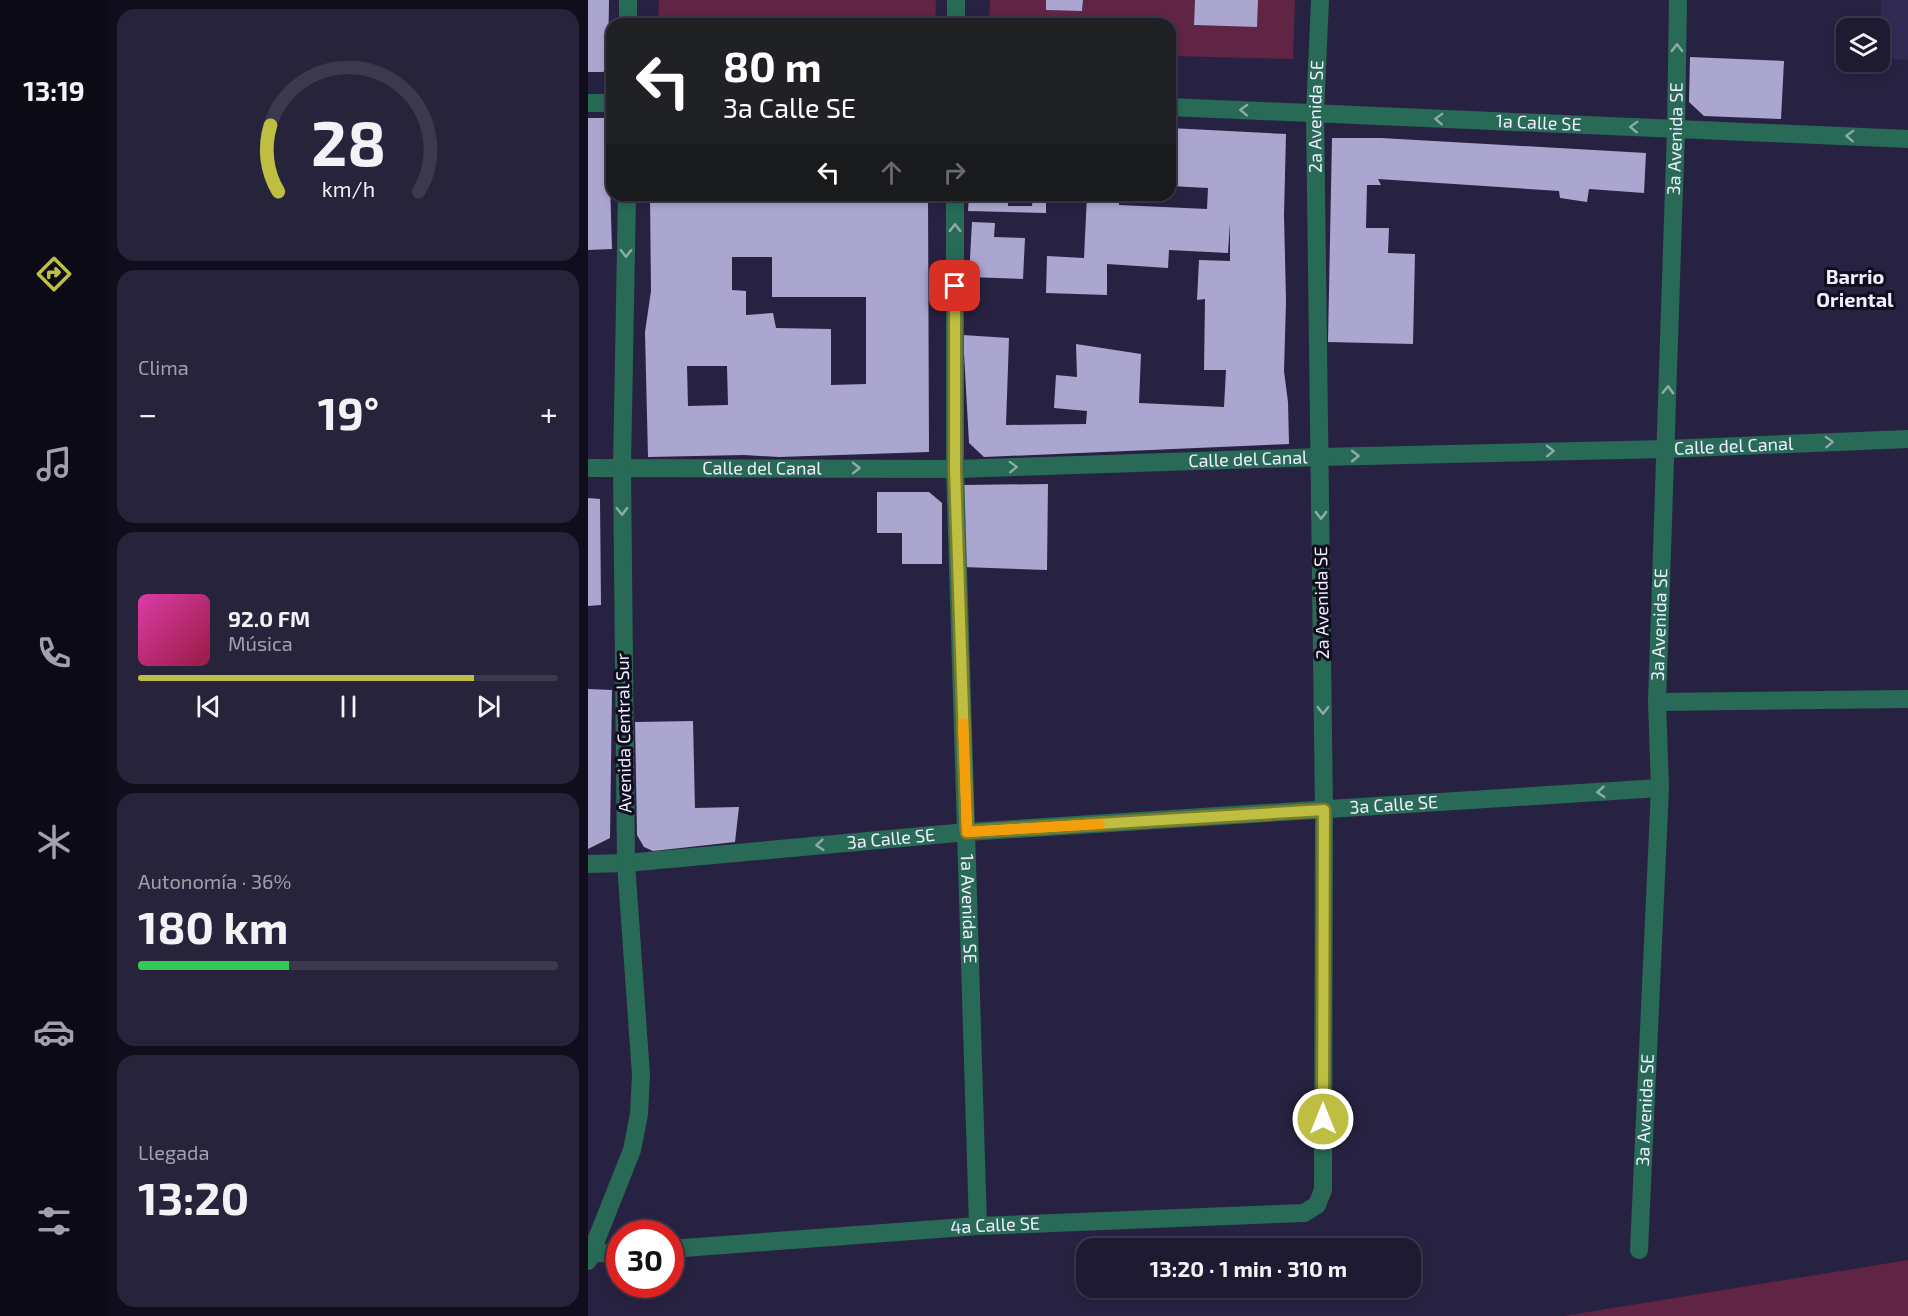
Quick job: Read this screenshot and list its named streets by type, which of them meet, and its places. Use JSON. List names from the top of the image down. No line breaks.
{"streets":{"street":["2a Avenida SE","1a Calle SE","3a Avenida SE","Calle del Canal","Avenida Central Sur","3a Calle SE","1a Avenida SE","4a Calle SE"]},"crossings":[["2a Avenida SE","1a Calle SE"],["2a Avenida SE","Calle del Canal"],["2a Avenida SE","3a Calle SE"],["2a Avenida SE","4a Calle SE"],["1a Calle SE","3a Avenida SE"],["3a Avenida SE","Calle del Canal"],["3a Avenida SE","3a Calle SE"],["Calle del Canal","Avenida Central Sur"],["Calle del Canal","1a Avenida SE"],["Avenida Central Sur","3a Calle SE"],["3a Calle SE","1a Avenida SE"],["1a Avenida SE","4a Calle SE"]],"one_way":["1a Calle SE","3a Avenida SE","Calle del Canal","Avenida Central Sur","3a Calle SE"],"districts":["Barrio Oriental"],"page":{"tabs":"13:19","turn":["80 m","3a Calle SE"],"tile":["Clima",["Autonomía · 36%","180 km"],["Llegada","13:20"]],"heat":["−","19°","+"],"song":["92.0 FM","Música"],"limit":"30","trip":"13:20 · 1 min · 310 m","gauge":["28","km/h"]}}
